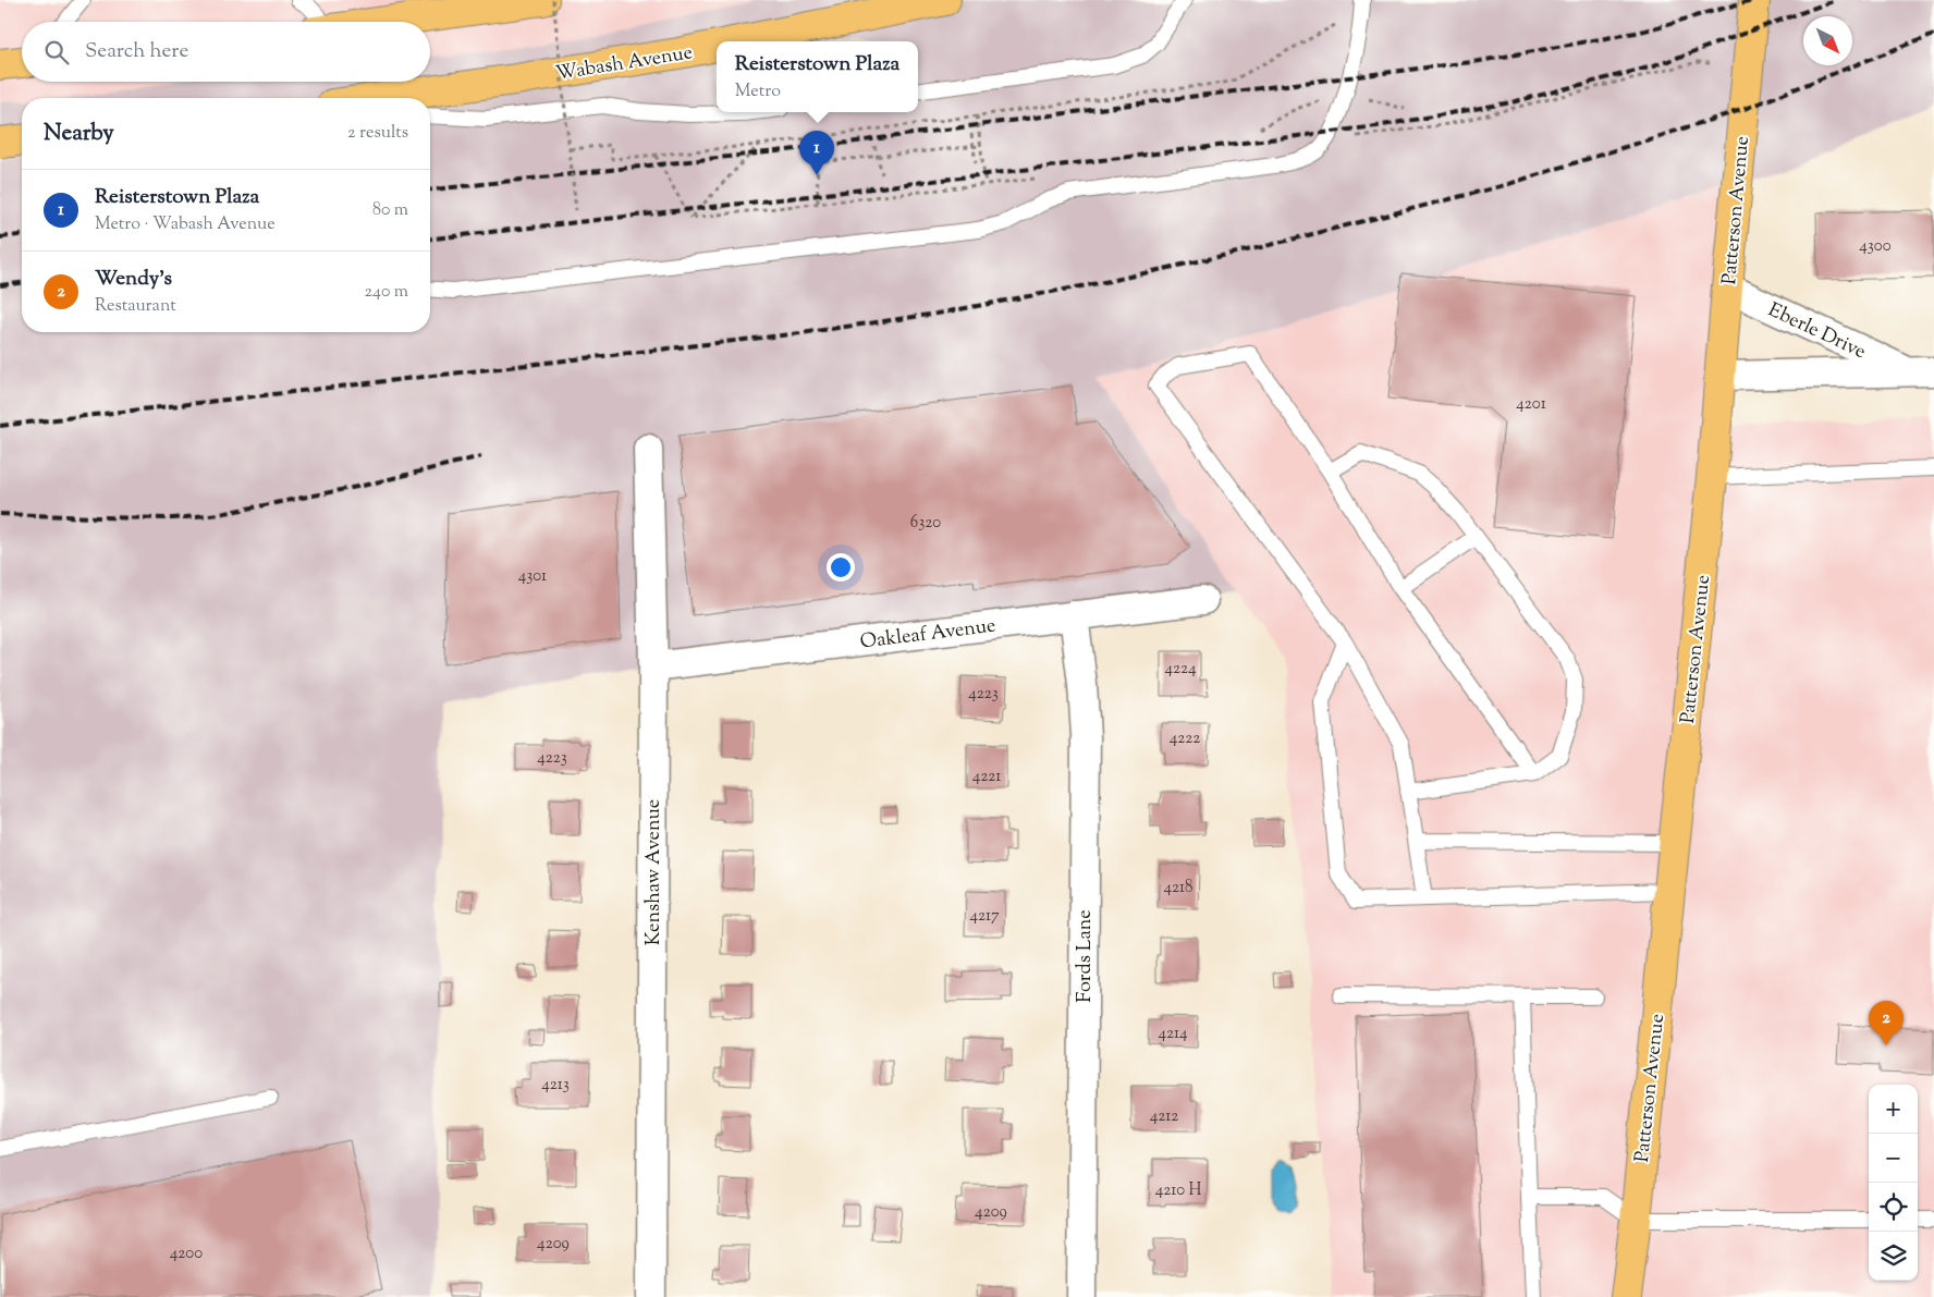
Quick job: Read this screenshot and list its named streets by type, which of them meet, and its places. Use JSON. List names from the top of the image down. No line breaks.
{"streets":{"main road":["Wabash Avenue","Patterson Avenue"],"street":["Eberle Drive","Oakleaf Avenue","Kenshaw Avenue","Fords Lane"]},"crossings":[["Patterson Avenue","Eberle Drive"],["Oakleaf Avenue","Kenshaw Avenue"],["Oakleaf Avenue","Fords Lane"]],"house_numbers":["4300","4201","6320","4301","4224","4223","4222","4223","4221","4218","4217","4214","4213","4212","4210 H","4209","4209","4200"],"north":"bottom right","page":{"search":"Search here","popup":["Reisterstown Plaza","Metro"],"heading":["Nearby","2 results"],"pins":["1","2"],"list":[{"mark":"1","name":"Reisterstown Plaza","note":"Metro · Wabash Avenue","value":"80 m"},{"mark":"2","name":"Wendy's","note":"Restaurant","value":"240 m"}],"map_buttons":["+","−"]}}
